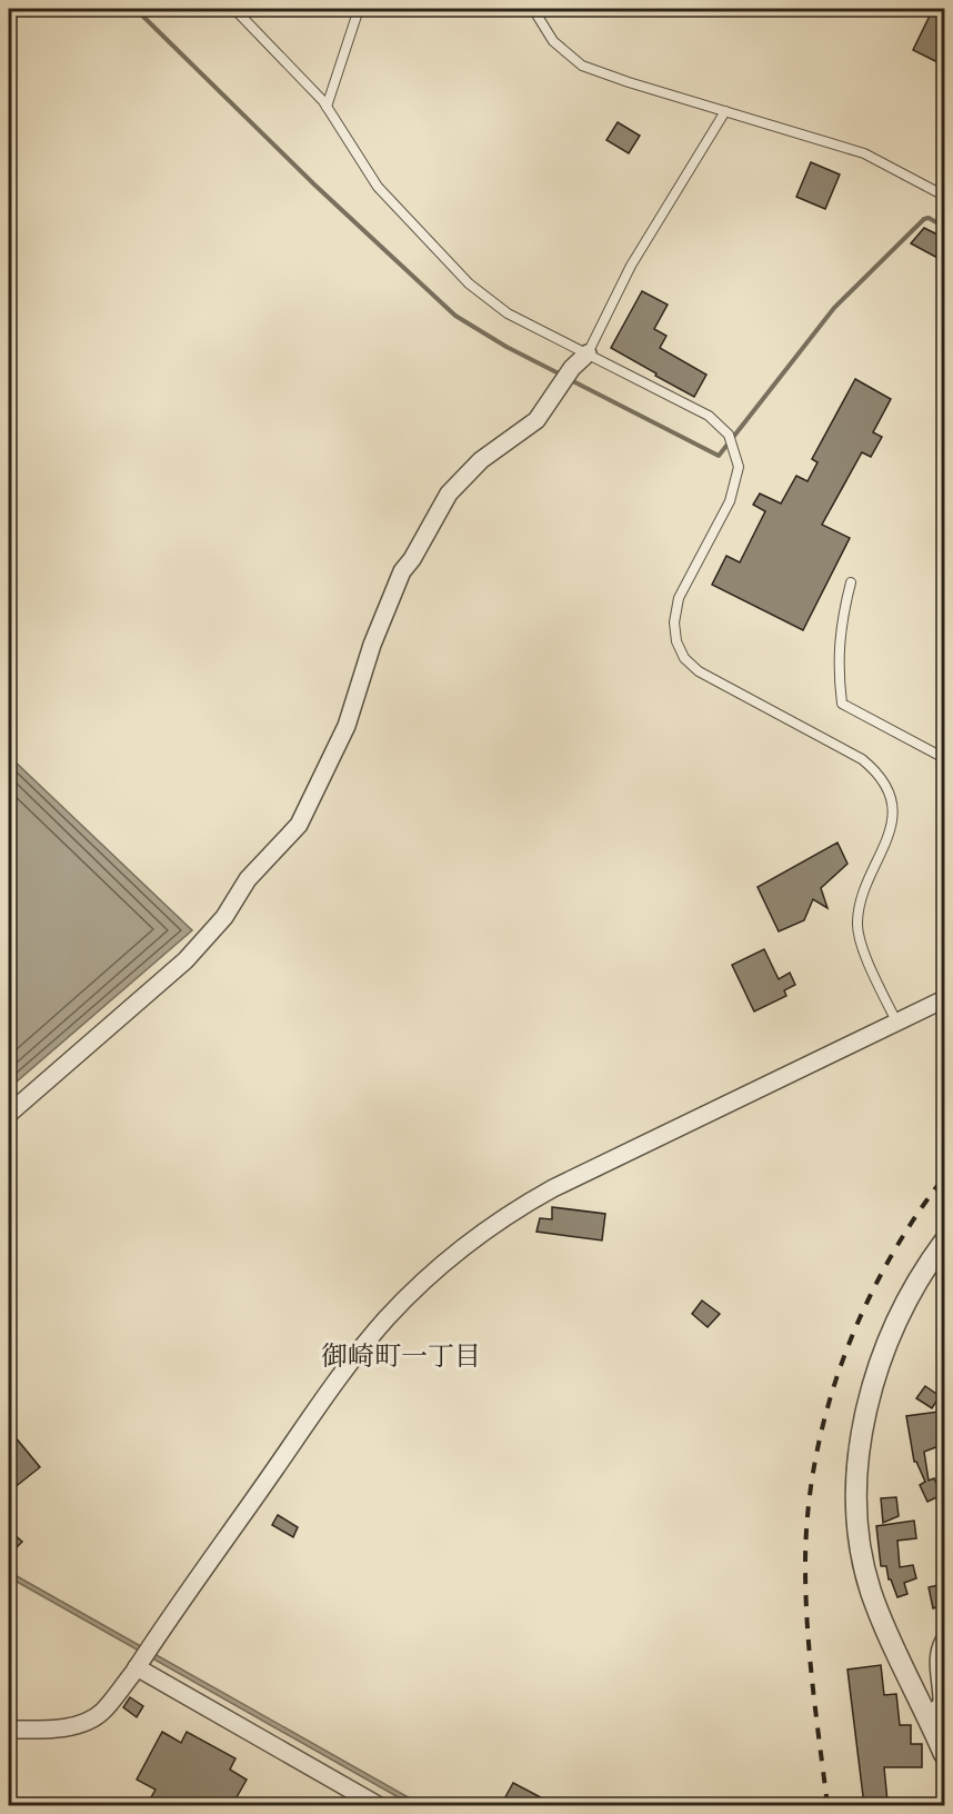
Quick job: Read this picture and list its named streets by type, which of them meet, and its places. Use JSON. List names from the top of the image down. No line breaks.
{"districts":["御崎町一丁目"]}
